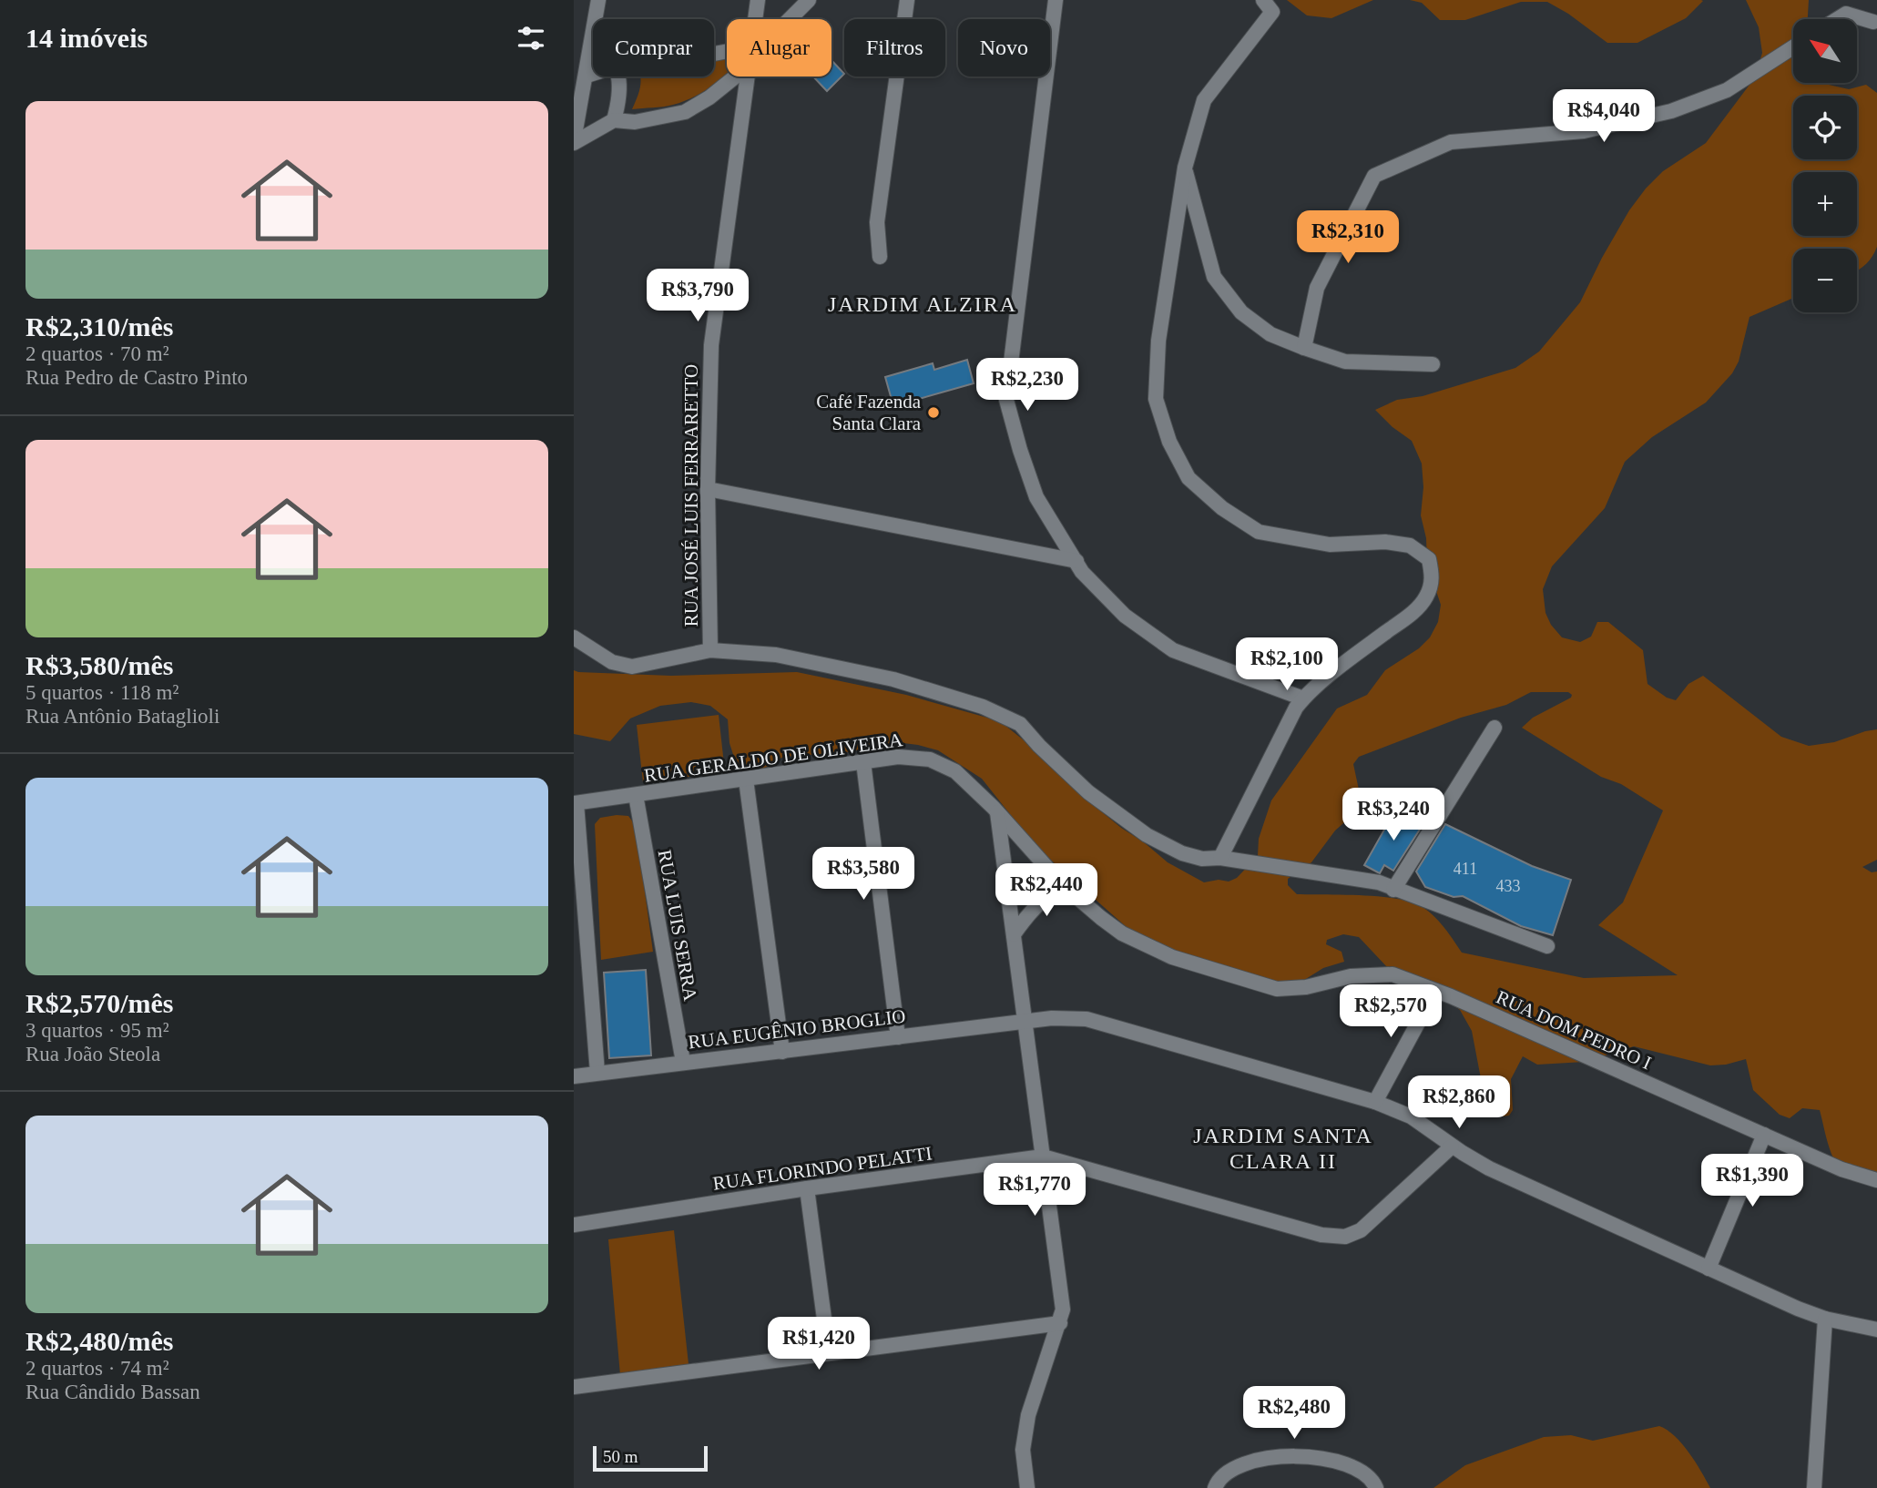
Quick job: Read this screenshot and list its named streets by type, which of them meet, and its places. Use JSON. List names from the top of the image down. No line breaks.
{"streets":{"street":["RUA JOSÉ LUIS FERRARETTO","RUA GERALDO DE OLIVEIRA","RUA LUIS SERRA","RUA EUGÊNIO BROGLIO","RUA DOM PEDRO I","RUA FLORINDO PELATTI"]},"crossings":[["RUA GERALDO DE OLIVEIRA","RUA LUIS SERRA"],["RUA GERALDO DE OLIVEIRA","RUA DOM PEDRO I"],["RUA LUIS SERRA","RUA EUGÊNIO BROGLIO"],["RUA EUGÊNIO BROGLIO","RUA FLORINDO PELATTI"]],"districts":["JARDIM ALZIRA","JARDIM SANTA CLARA II"],"places":["Café Fazenda Santa Clara"],"house_numbers":["411","433"],"scale_bar":"50 m","north":"top left","page":{"heading":"14 imóveis","map_buttons":["+","−"],"chip":["Comprar","Alugar","Filtros","Novo"],"list":[{"name":"R$2,310/mês","note":"2 quartos · 70 m² · Rua Pedro de Castro Pinto"},{"name":"R$3,580/mês","note":"5 quartos · 118 m² · Rua Antônio Bataglioli"},{"name":"R$2,570/mês","note":"3 quartos · 95 m² · Rua João Steola"},{"name":"R$2,480/mês","note":"2 quartos · 74 m² · Rua Cândido Bassan"}],"price":["R$4,040","R$2,310","R$3,790","R$2,230","R$2,100","R$3,240","R$3,580","R$2,440","R$2,570","R$2,860","R$1,390","R$1,770","R$1,420","R$2,480"],"scale":"50 m"}}
